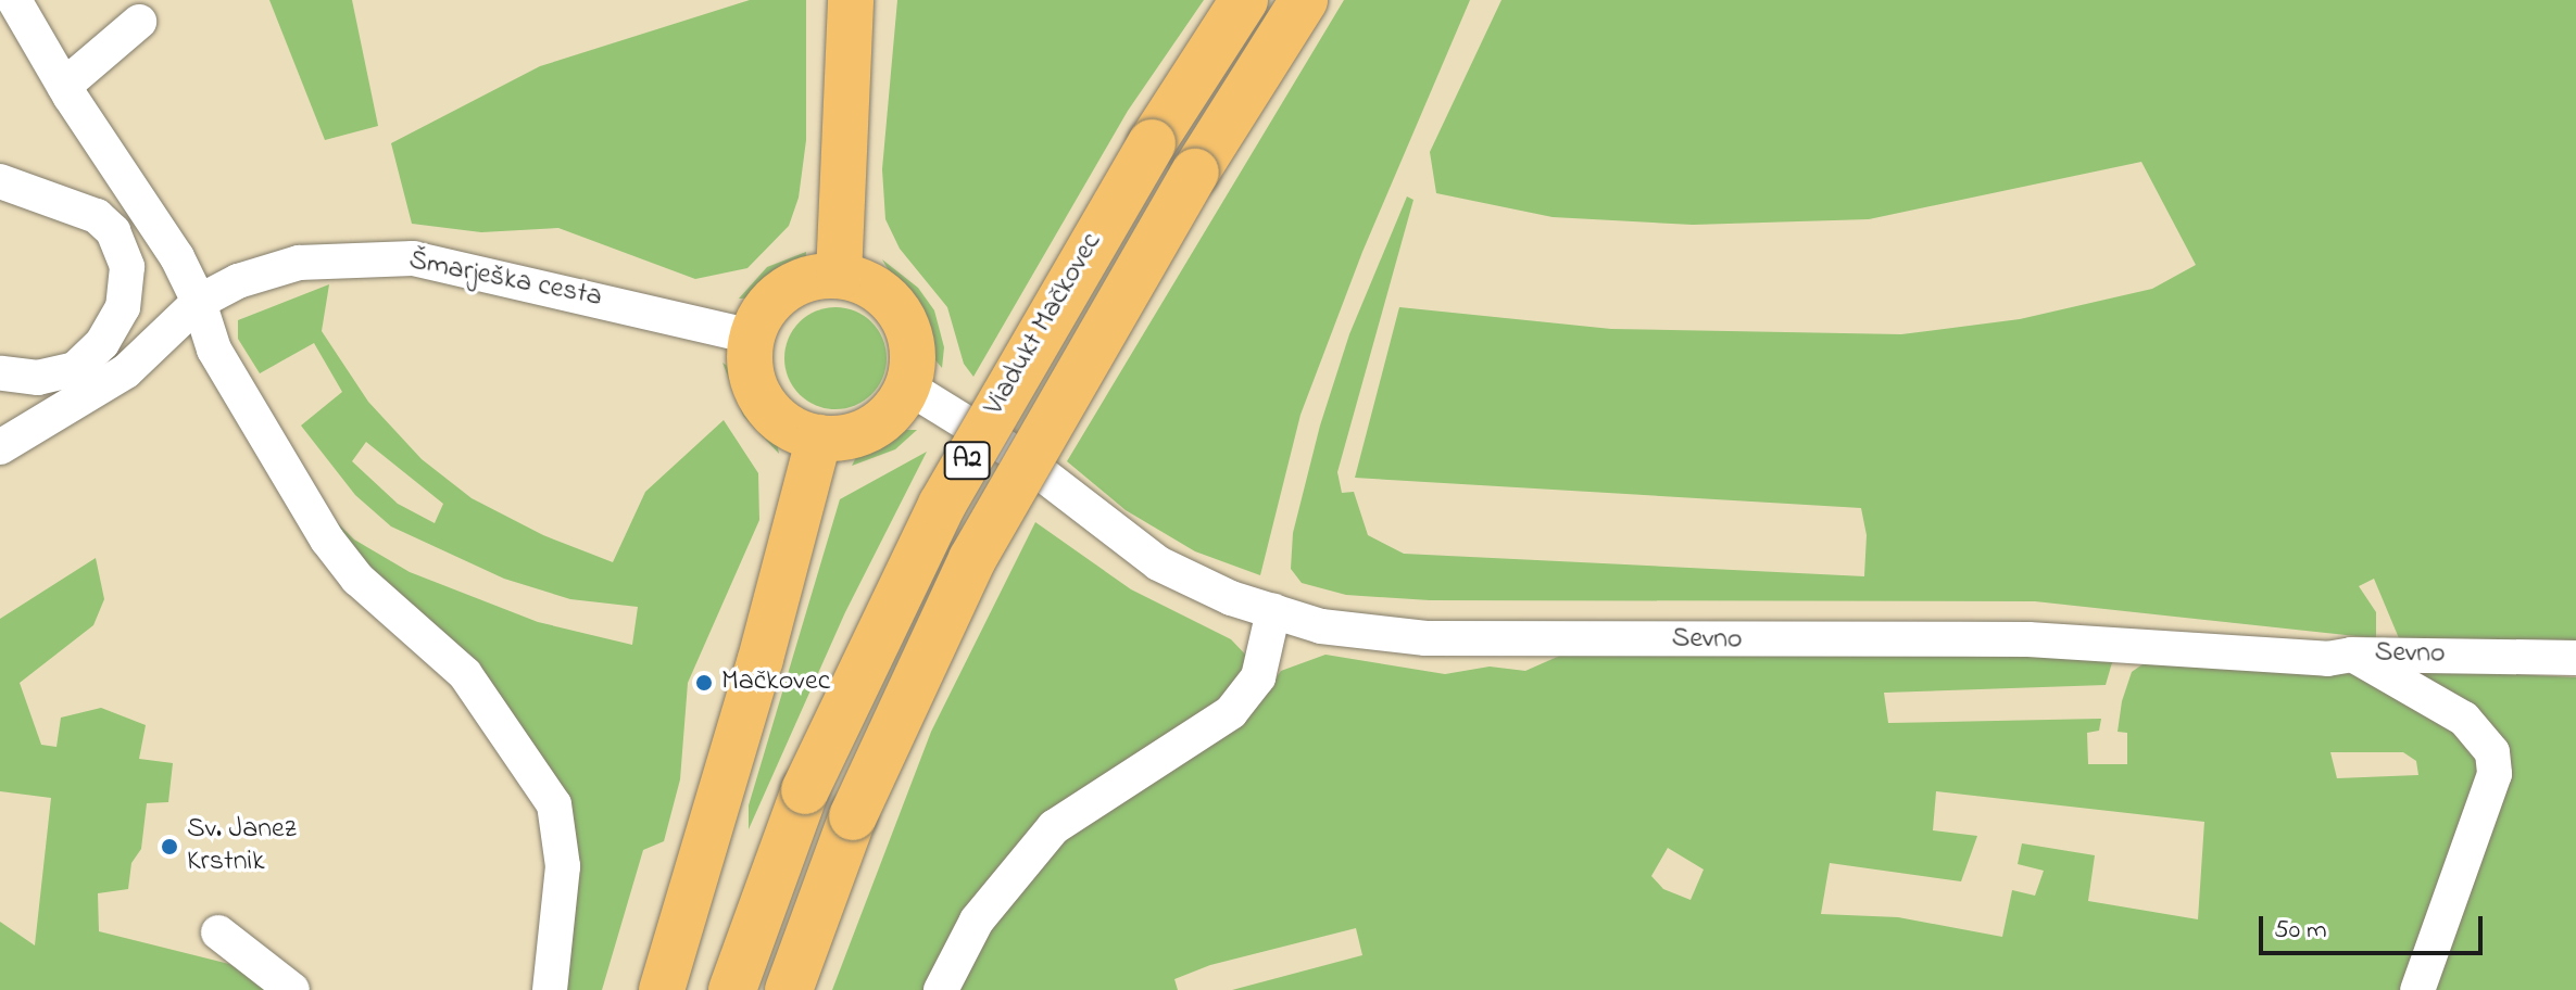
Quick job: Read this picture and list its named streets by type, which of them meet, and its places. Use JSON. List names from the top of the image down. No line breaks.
{"streets":{"highway":["Viadukt Mačkovec","A2"],"street":["Šmarješka cesta","Sevno"]},"crossings":[["Šmarješka cesta","Sevno"]],"places":["Mačkovec","Sv. Janez Krstnik"],"scale_bar":"50 m"}
